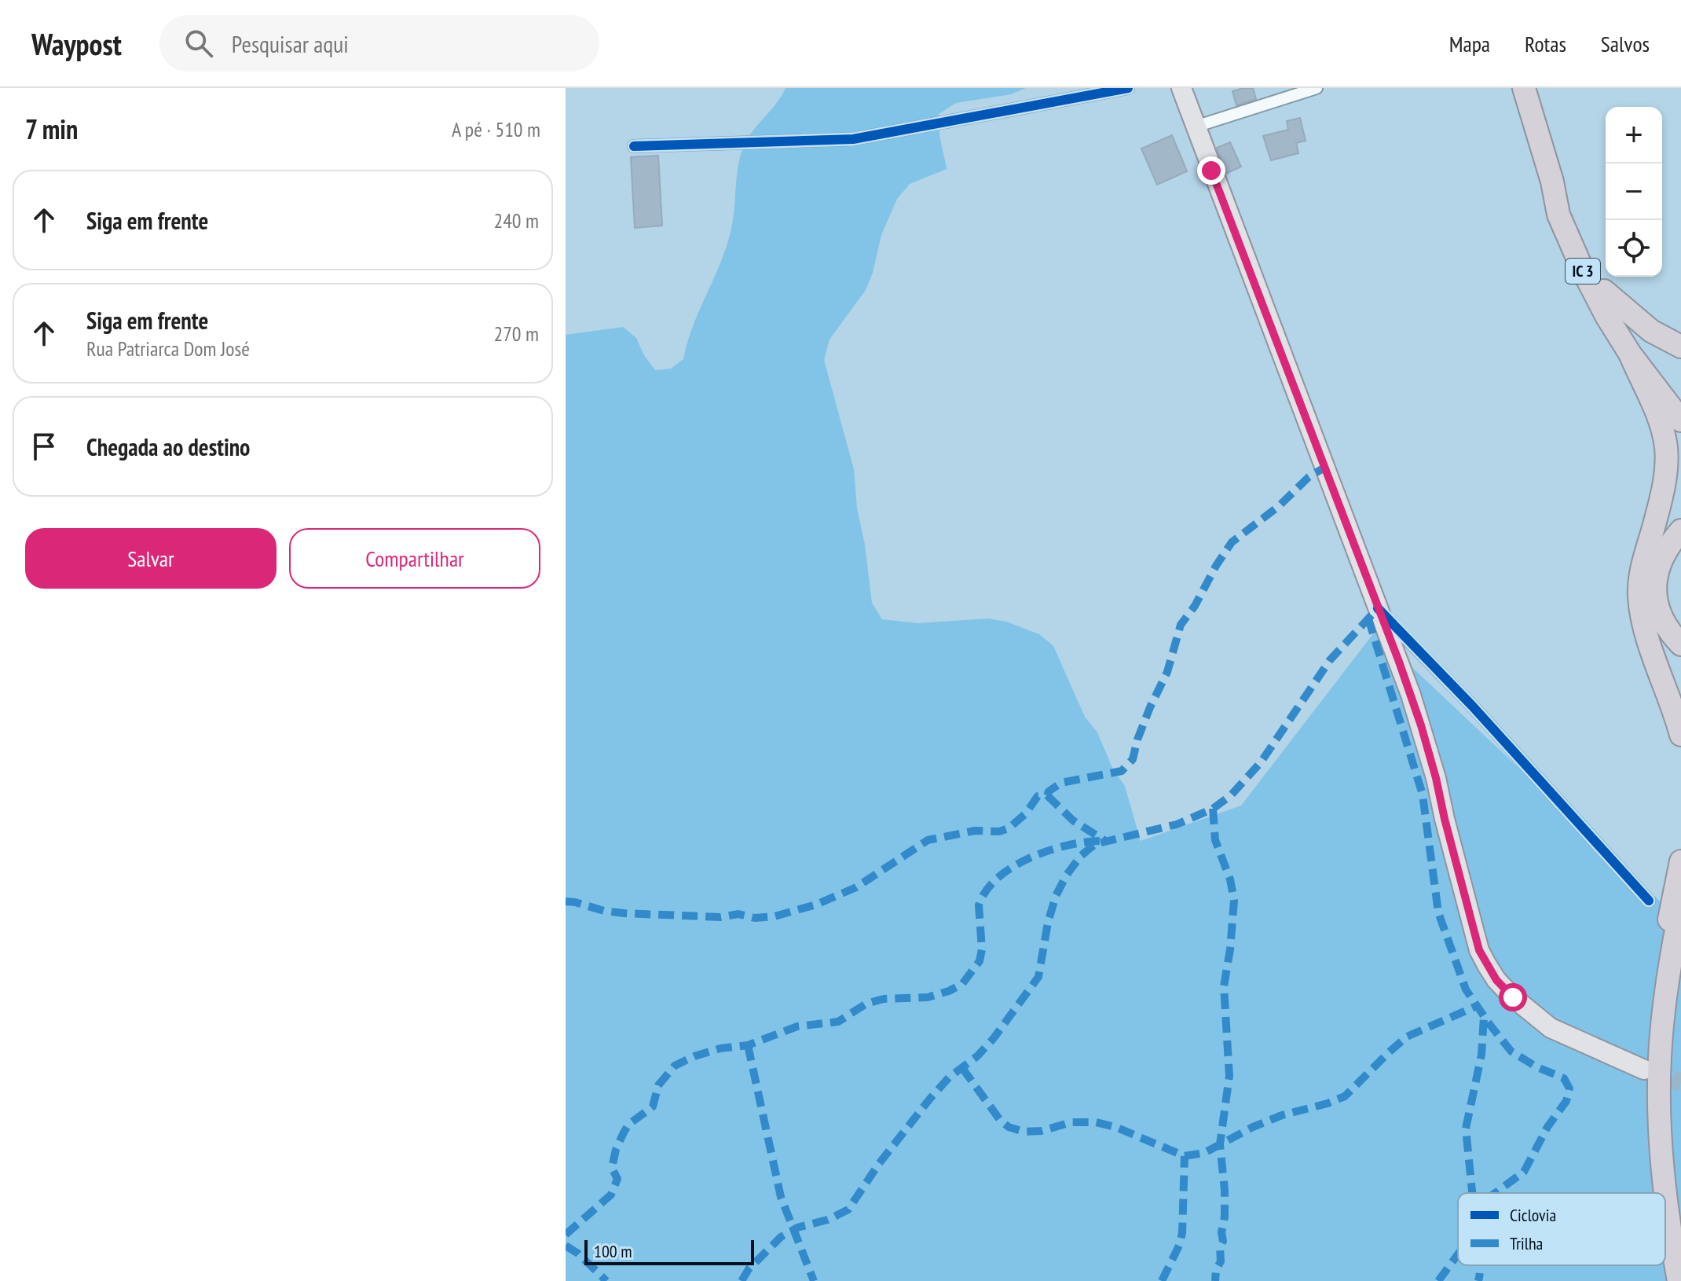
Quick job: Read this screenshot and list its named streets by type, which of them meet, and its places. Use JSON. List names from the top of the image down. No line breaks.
{"streets":{"highway":["IC 3"]},"legend":["Ciclovia","Trilha"],"scale_bar":"100 m","page":{"header":"Waypost","search":"Pesquisar aqui","nav":["Mapa","Rotas","Salvos"],"heading":["7 min","A pé · 510 m"],"map_buttons":["+","−"],"list":[["Siga em frente","240 m"],["Siga em frente","Rua Patriarca Dom José","270 m"],"Chegada ao destino"],"buttons":["Salvar","Compartilhar"],"scale":"100 m"}}
